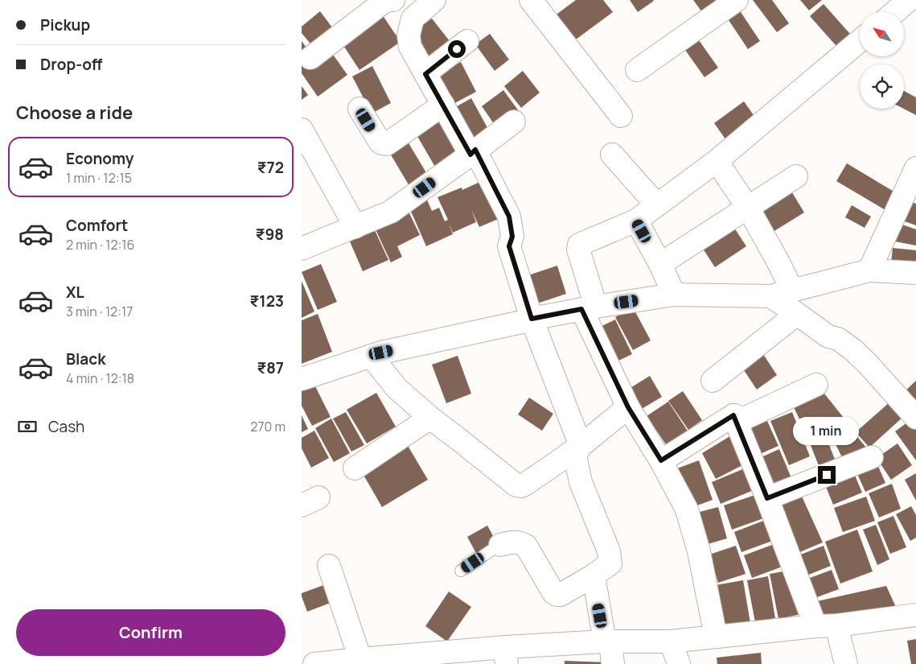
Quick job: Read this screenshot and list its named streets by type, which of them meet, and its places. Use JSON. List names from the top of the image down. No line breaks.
{"north":"top left","page":{"banner":["Pickup","Drop-off"],"heading":"Choose a ride","list":[{"name":"Economy","note":"1 min · 12:15","value":"₹72"},{"name":"Comfort","note":"2 min · 12:16","value":"₹98"},{"name":"XL","note":"3 min · 12:17","value":"₹123"},{"name":"Black","note":"4 min · 12:18","value":"₹87"}],"pay":["Cash","270 m"],"bubble":"1 min","buttons":"Confirm"}}
